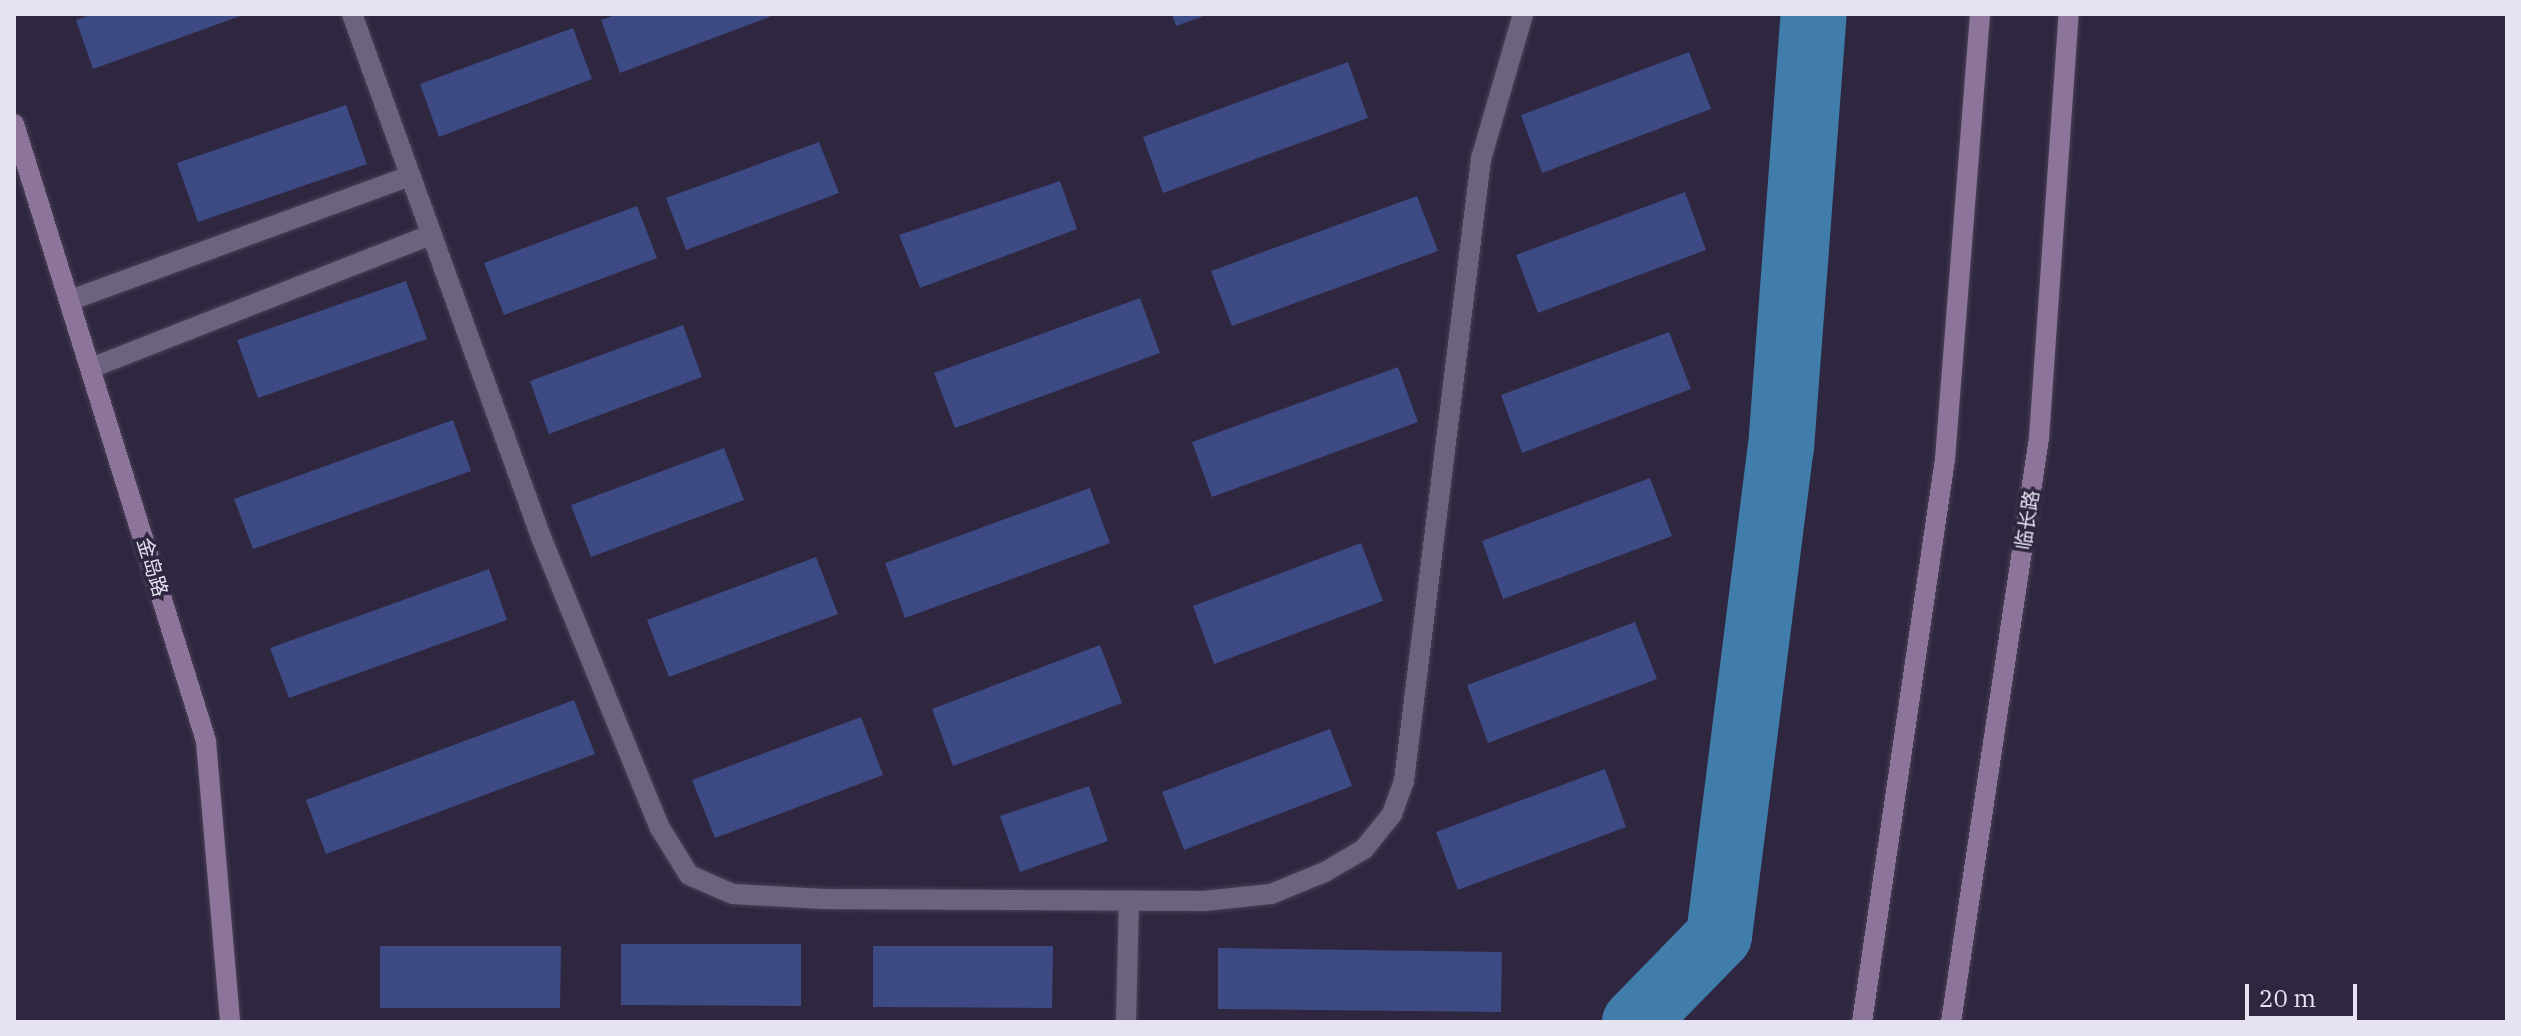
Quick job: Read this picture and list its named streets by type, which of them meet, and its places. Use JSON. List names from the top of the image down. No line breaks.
{"streets":{"main road":["临长路","金岛路"]},"scale_bar":"20 m"}
